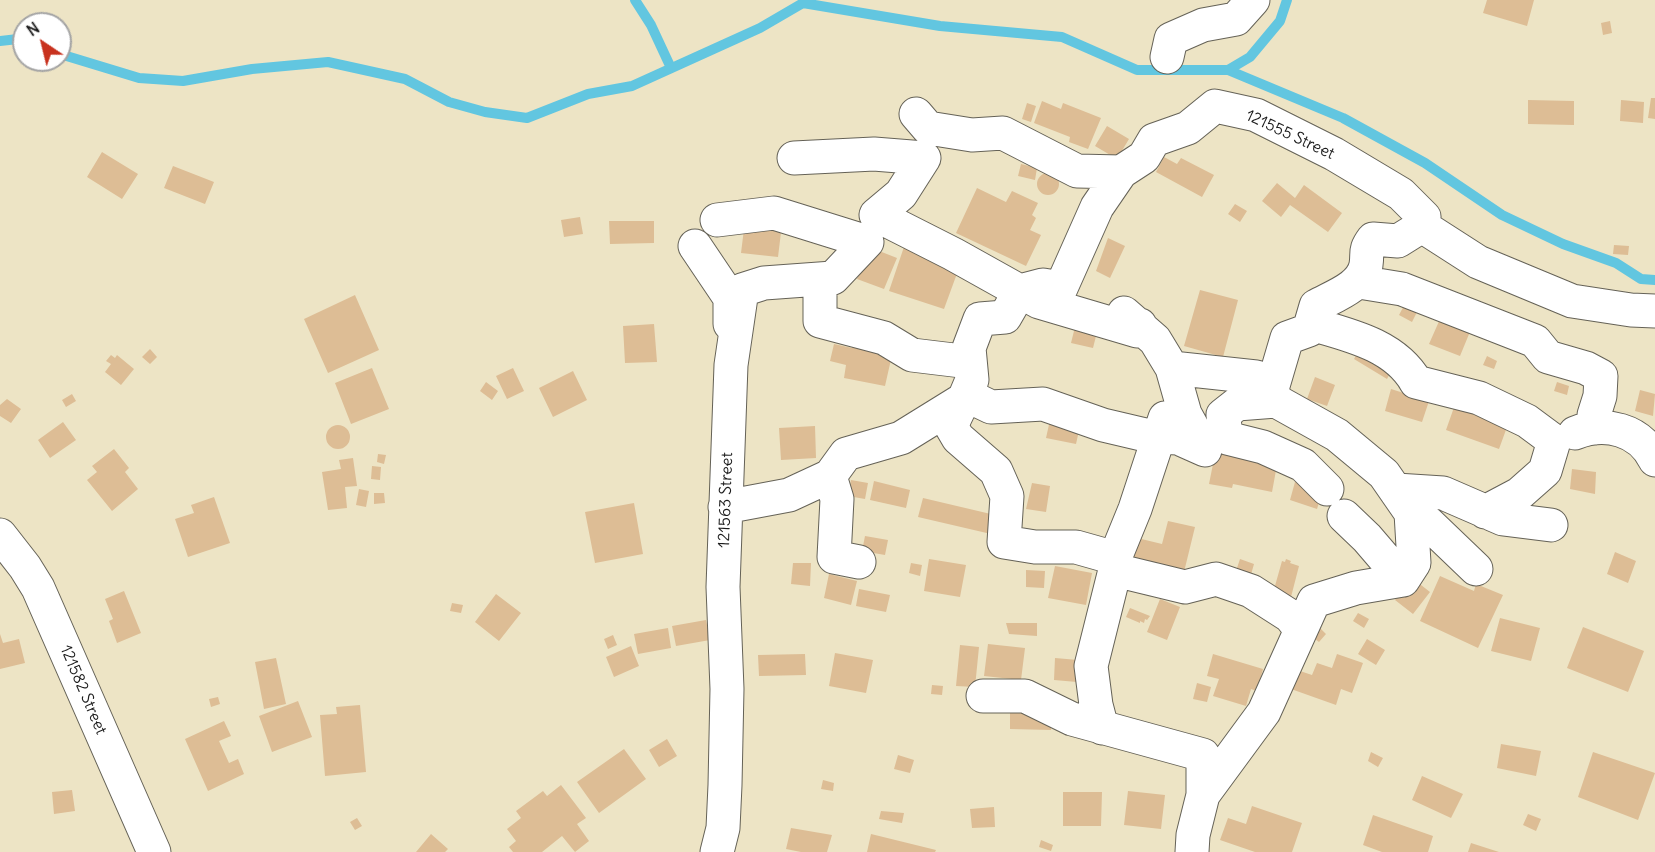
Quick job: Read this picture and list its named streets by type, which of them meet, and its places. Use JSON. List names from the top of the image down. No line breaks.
{"streets":{"street":["121555 Street","121563 Street","121582 Street"]},"north":"top left"}
